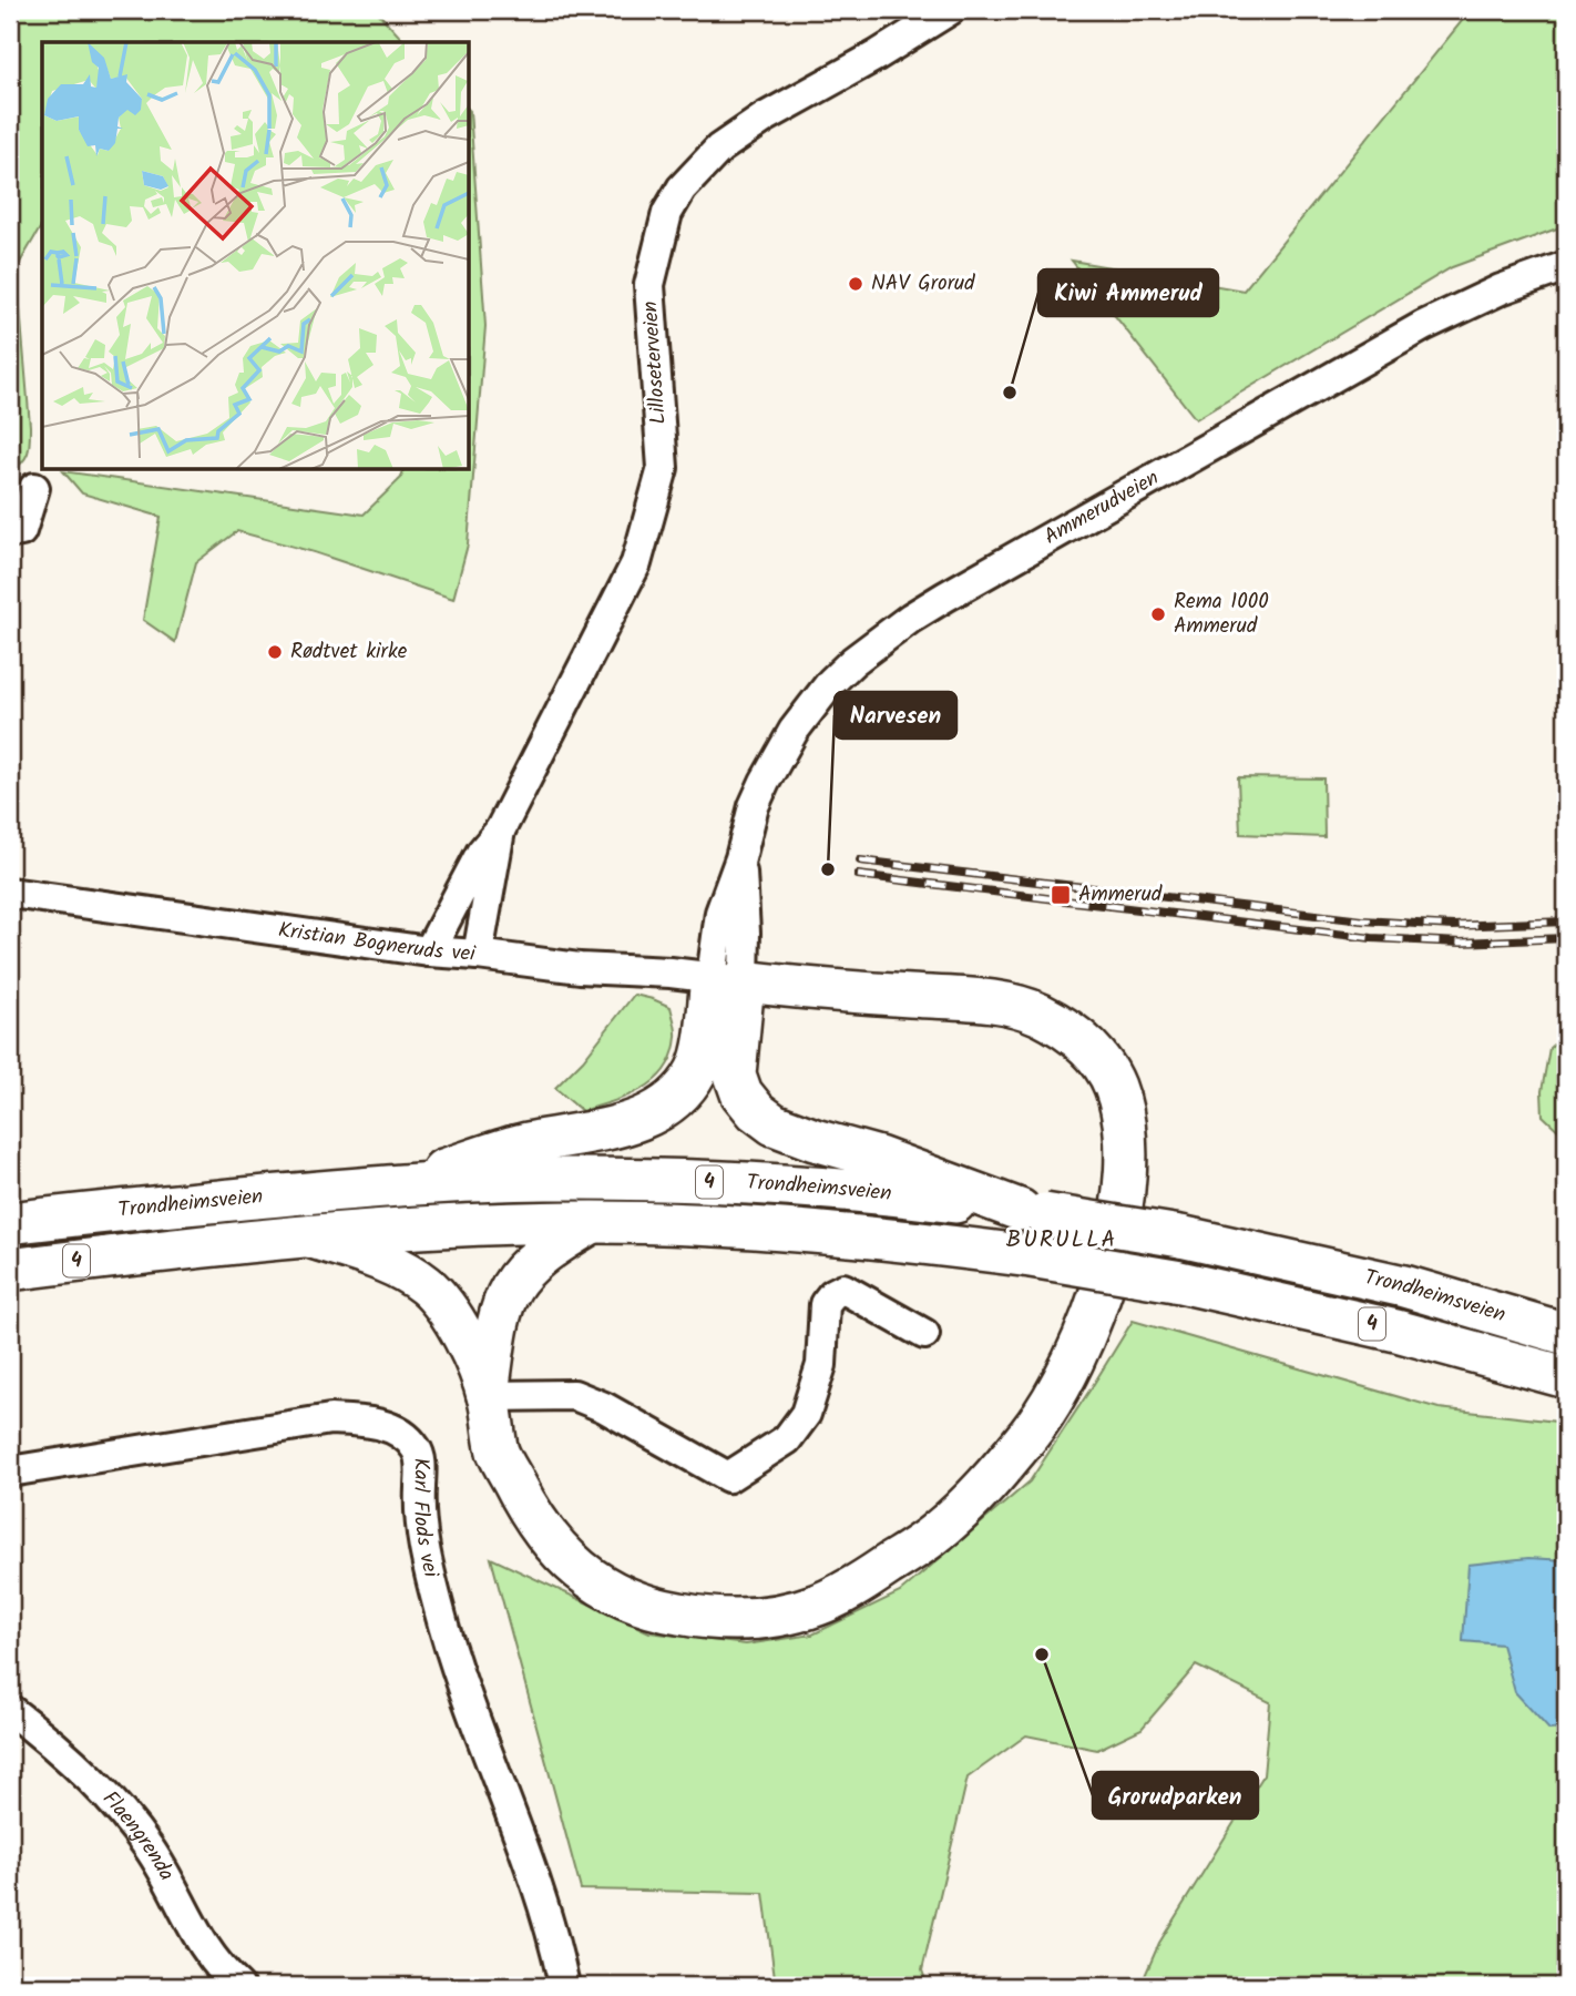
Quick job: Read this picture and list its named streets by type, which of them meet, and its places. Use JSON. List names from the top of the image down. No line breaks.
{"streets":{"highway":["4","Trondheimsveien"],"street":["Lilloseterveien","Ammerudveien","Kristian Bogneruds vei","Karl Flods vei","Flaengrenda"]},"crossings":[["Lilloseterveien","Kristian Bogneruds vei"],["Ammerudveien","Kristian Bogneruds vei"]],"districts":["BURULLA"],"places":{"other":["NAV Grorud","Kiwi Ammerud","Rema 1000 Ammerud","Rødtvet kirke","Narvesen","Grorudparken"],"transit":["Ammerud"]}}
